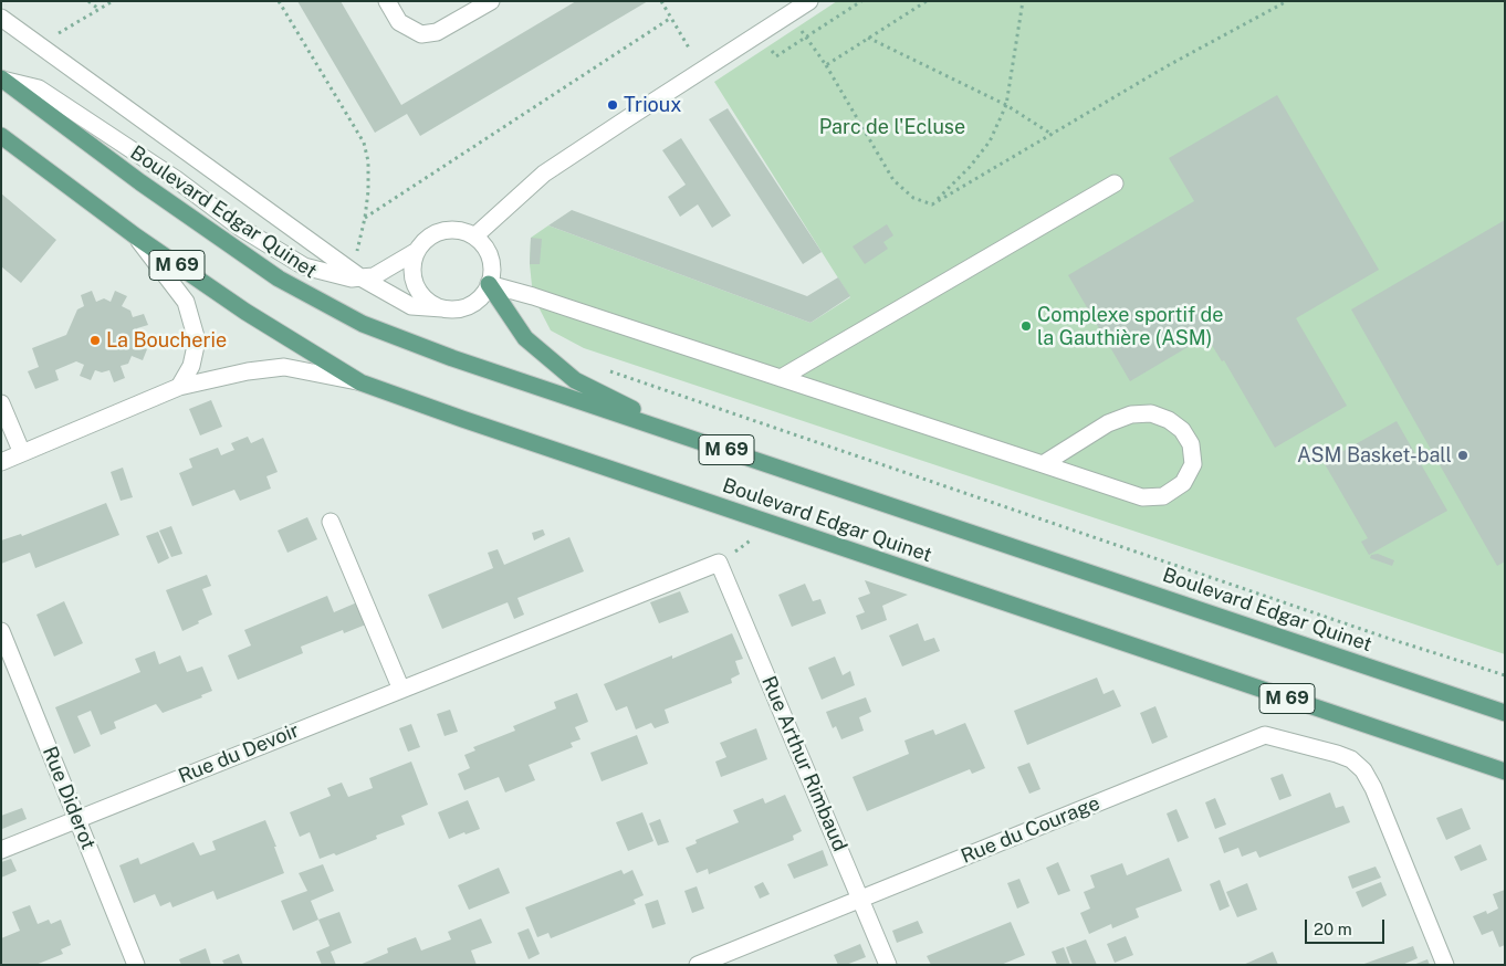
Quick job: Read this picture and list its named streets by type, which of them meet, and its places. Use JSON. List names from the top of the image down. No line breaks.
{"streets":{"main road":["Boulevard Edgar Quinet","M 69"],"street":["Rue du Devoir","Rue Arthur Rimbaud","Rue Diderot","Rue du Courage"]},"crossings":[["Rue du Devoir","Rue Arthur Rimbaud"],["Rue du Devoir","Rue Diderot"],["Rue Arthur Rimbaud","Rue du Courage"]],"parks":["Parc de l'Ecluse"],"places":["Trioux","Complexe sportif de la Gauthière (ASM)","La Boucherie","ASM Basket-ball"],"scale_bar":"20 m"}
